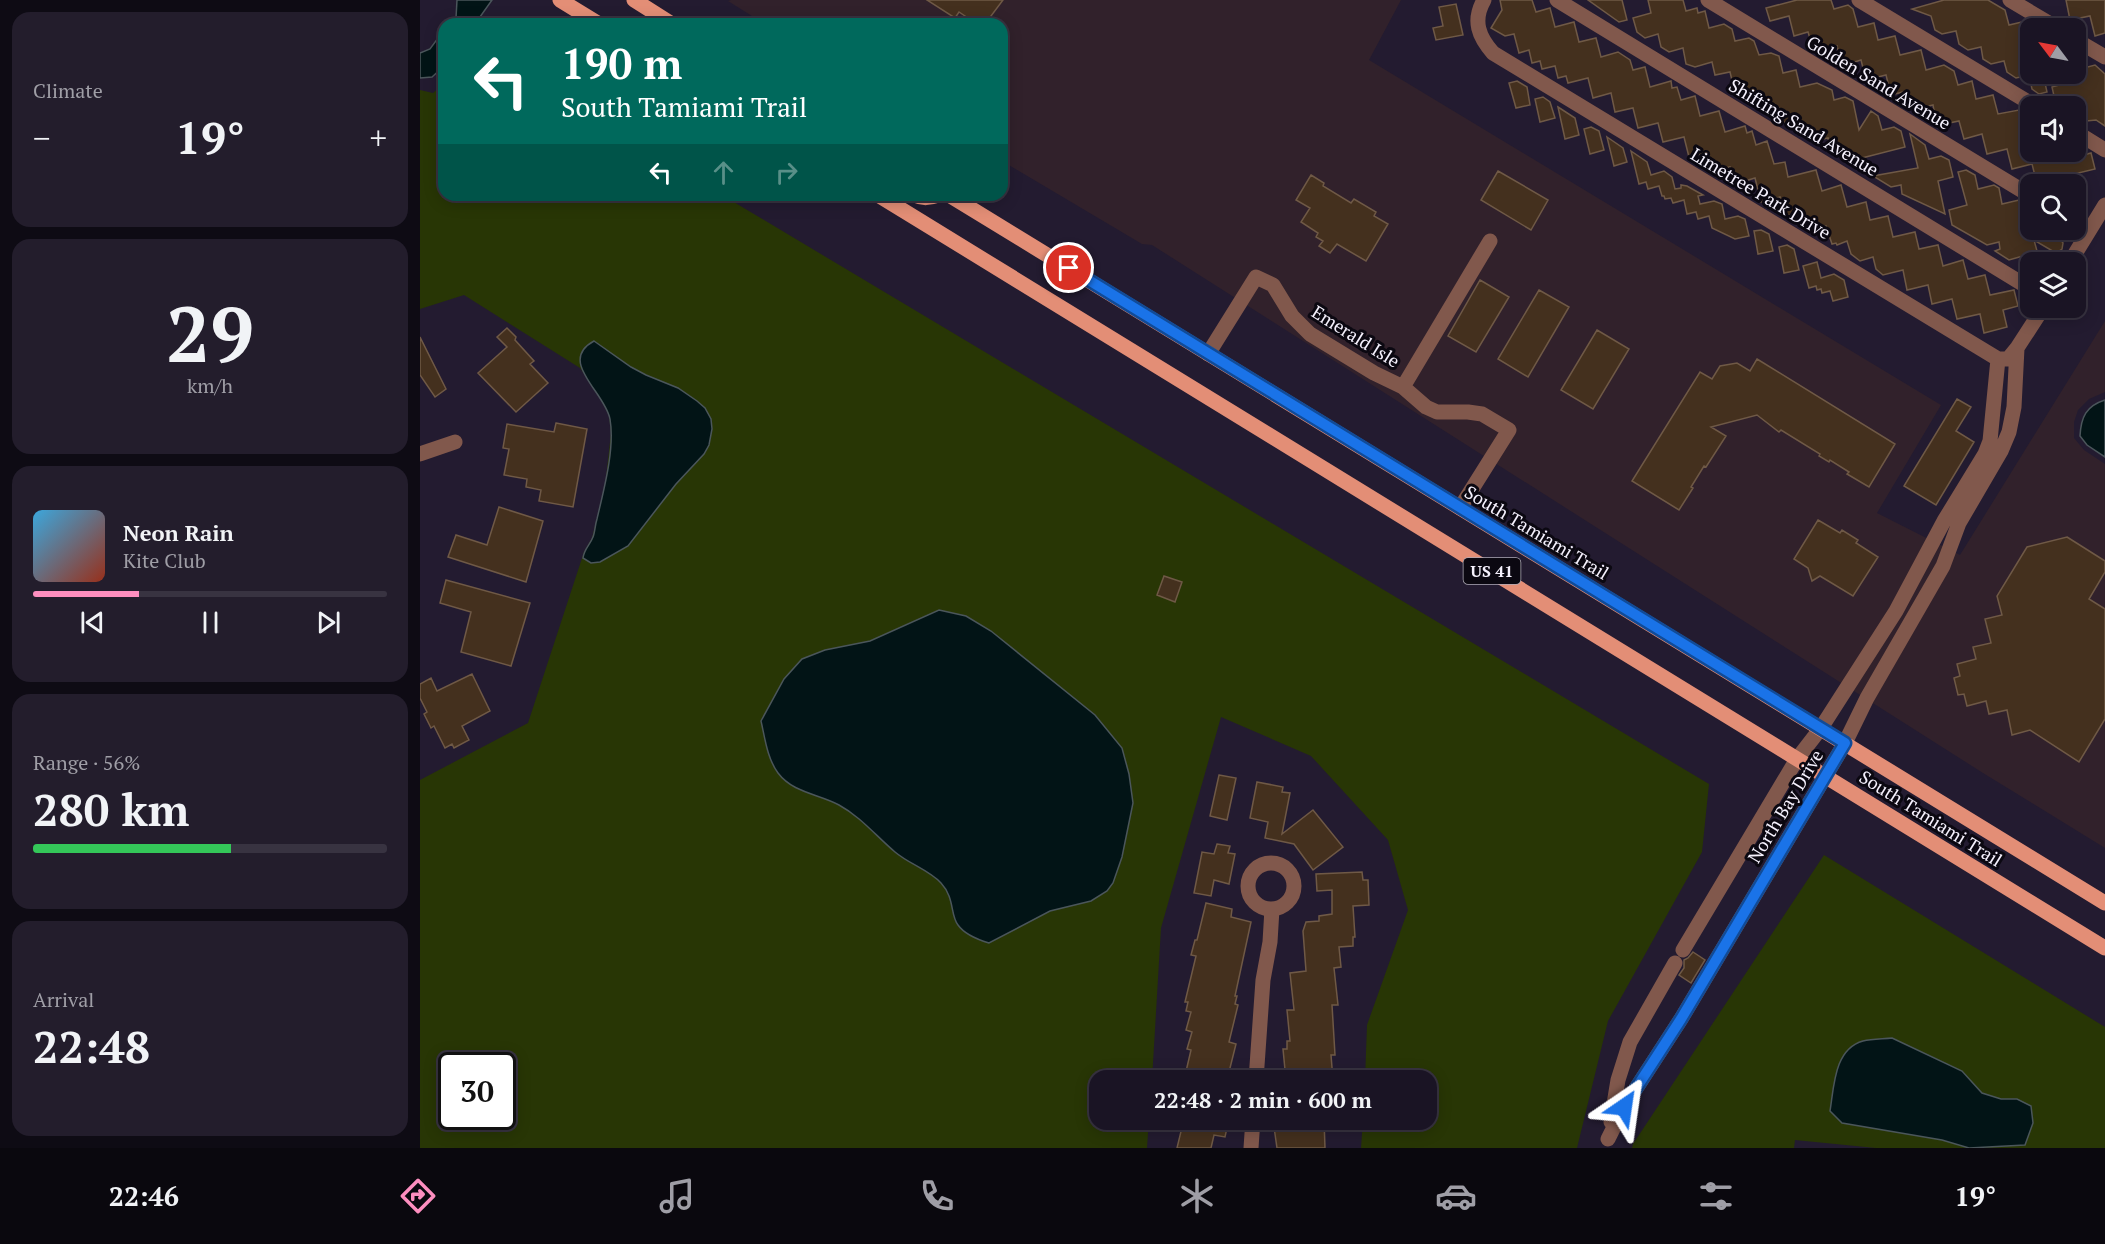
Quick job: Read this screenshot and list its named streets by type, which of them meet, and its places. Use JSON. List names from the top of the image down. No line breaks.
{"streets":{"main road":["South Tamiami Trail","US 41"],"street":["Golden Sand Avenue","Shifting Sand Avenue","Limetree Park Drive","Emerald Isle","North Bay Drive"]},"crossings":[["Limetree Park Drive","North Bay Drive"],["Emerald Isle","South Tamiami Trail"],["South Tamiami Trail","North Bay Drive"]],"north":"top left","page":{"tile":["Climate",["29","km/h"],["Range · 56%","280 km"],["Arrival","22:48"]],"turn":["190 m","South Tamiami Trail"],"heat":["−","19°","+"],"song":["Neon Rain","Kite Club"],"limit":"30","trip":"22:48 · 2 min · 600 m","tabs":["22:46","19°"]}}
